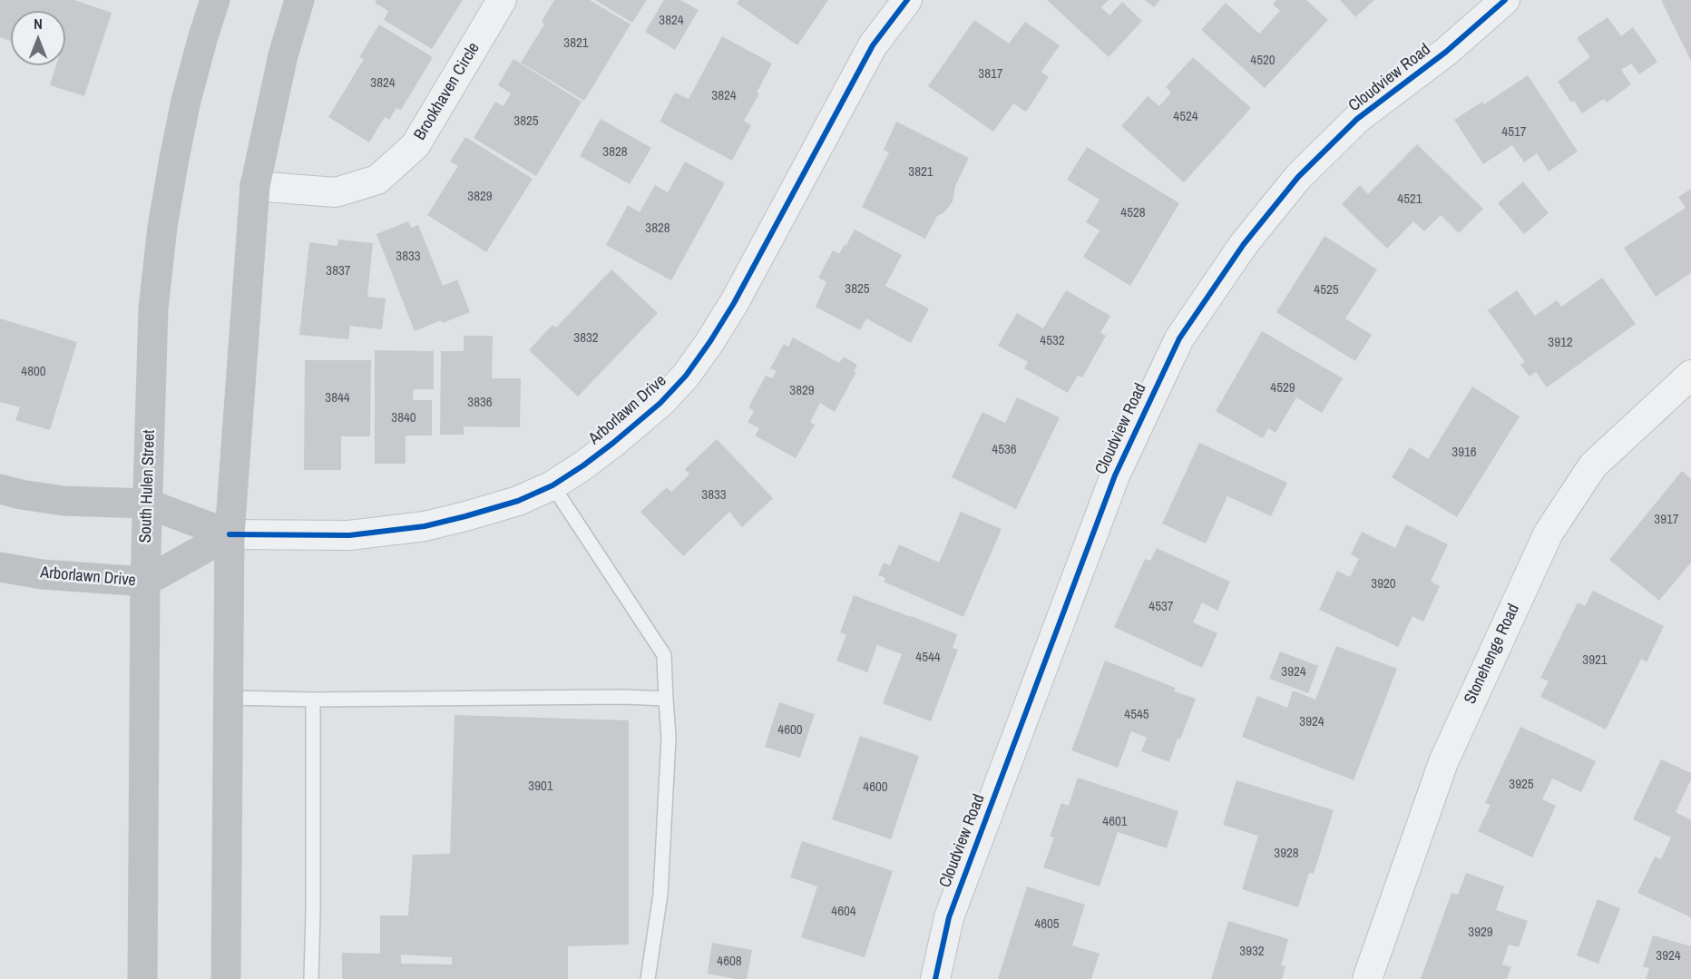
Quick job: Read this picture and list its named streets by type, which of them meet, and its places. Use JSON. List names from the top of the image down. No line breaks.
{"streets":{"main road":["Arborlawn Drive","South Hulen Street"],"street":["Cloudview Road","Brookhaven Circle","Stonehenge Road"]},"crossings":[["Arborlawn Drive","South Hulen Street"]],"house_numbers":["3824","3821","4520","3817","3824","3824","4524","3825","4517","3828","3821","3829","4521","4528","3828","3833","3837","3825","4525","3832","4532","3912","4800","4529","3829","3844","3836","3840","4536","3916","3833","3917","3920","4537","4544","3921","3924","4545","3924","4600","3925","3901","4600","4601","3928","4604","4605","3929","3932","3924","4608"],"north":"top"}
